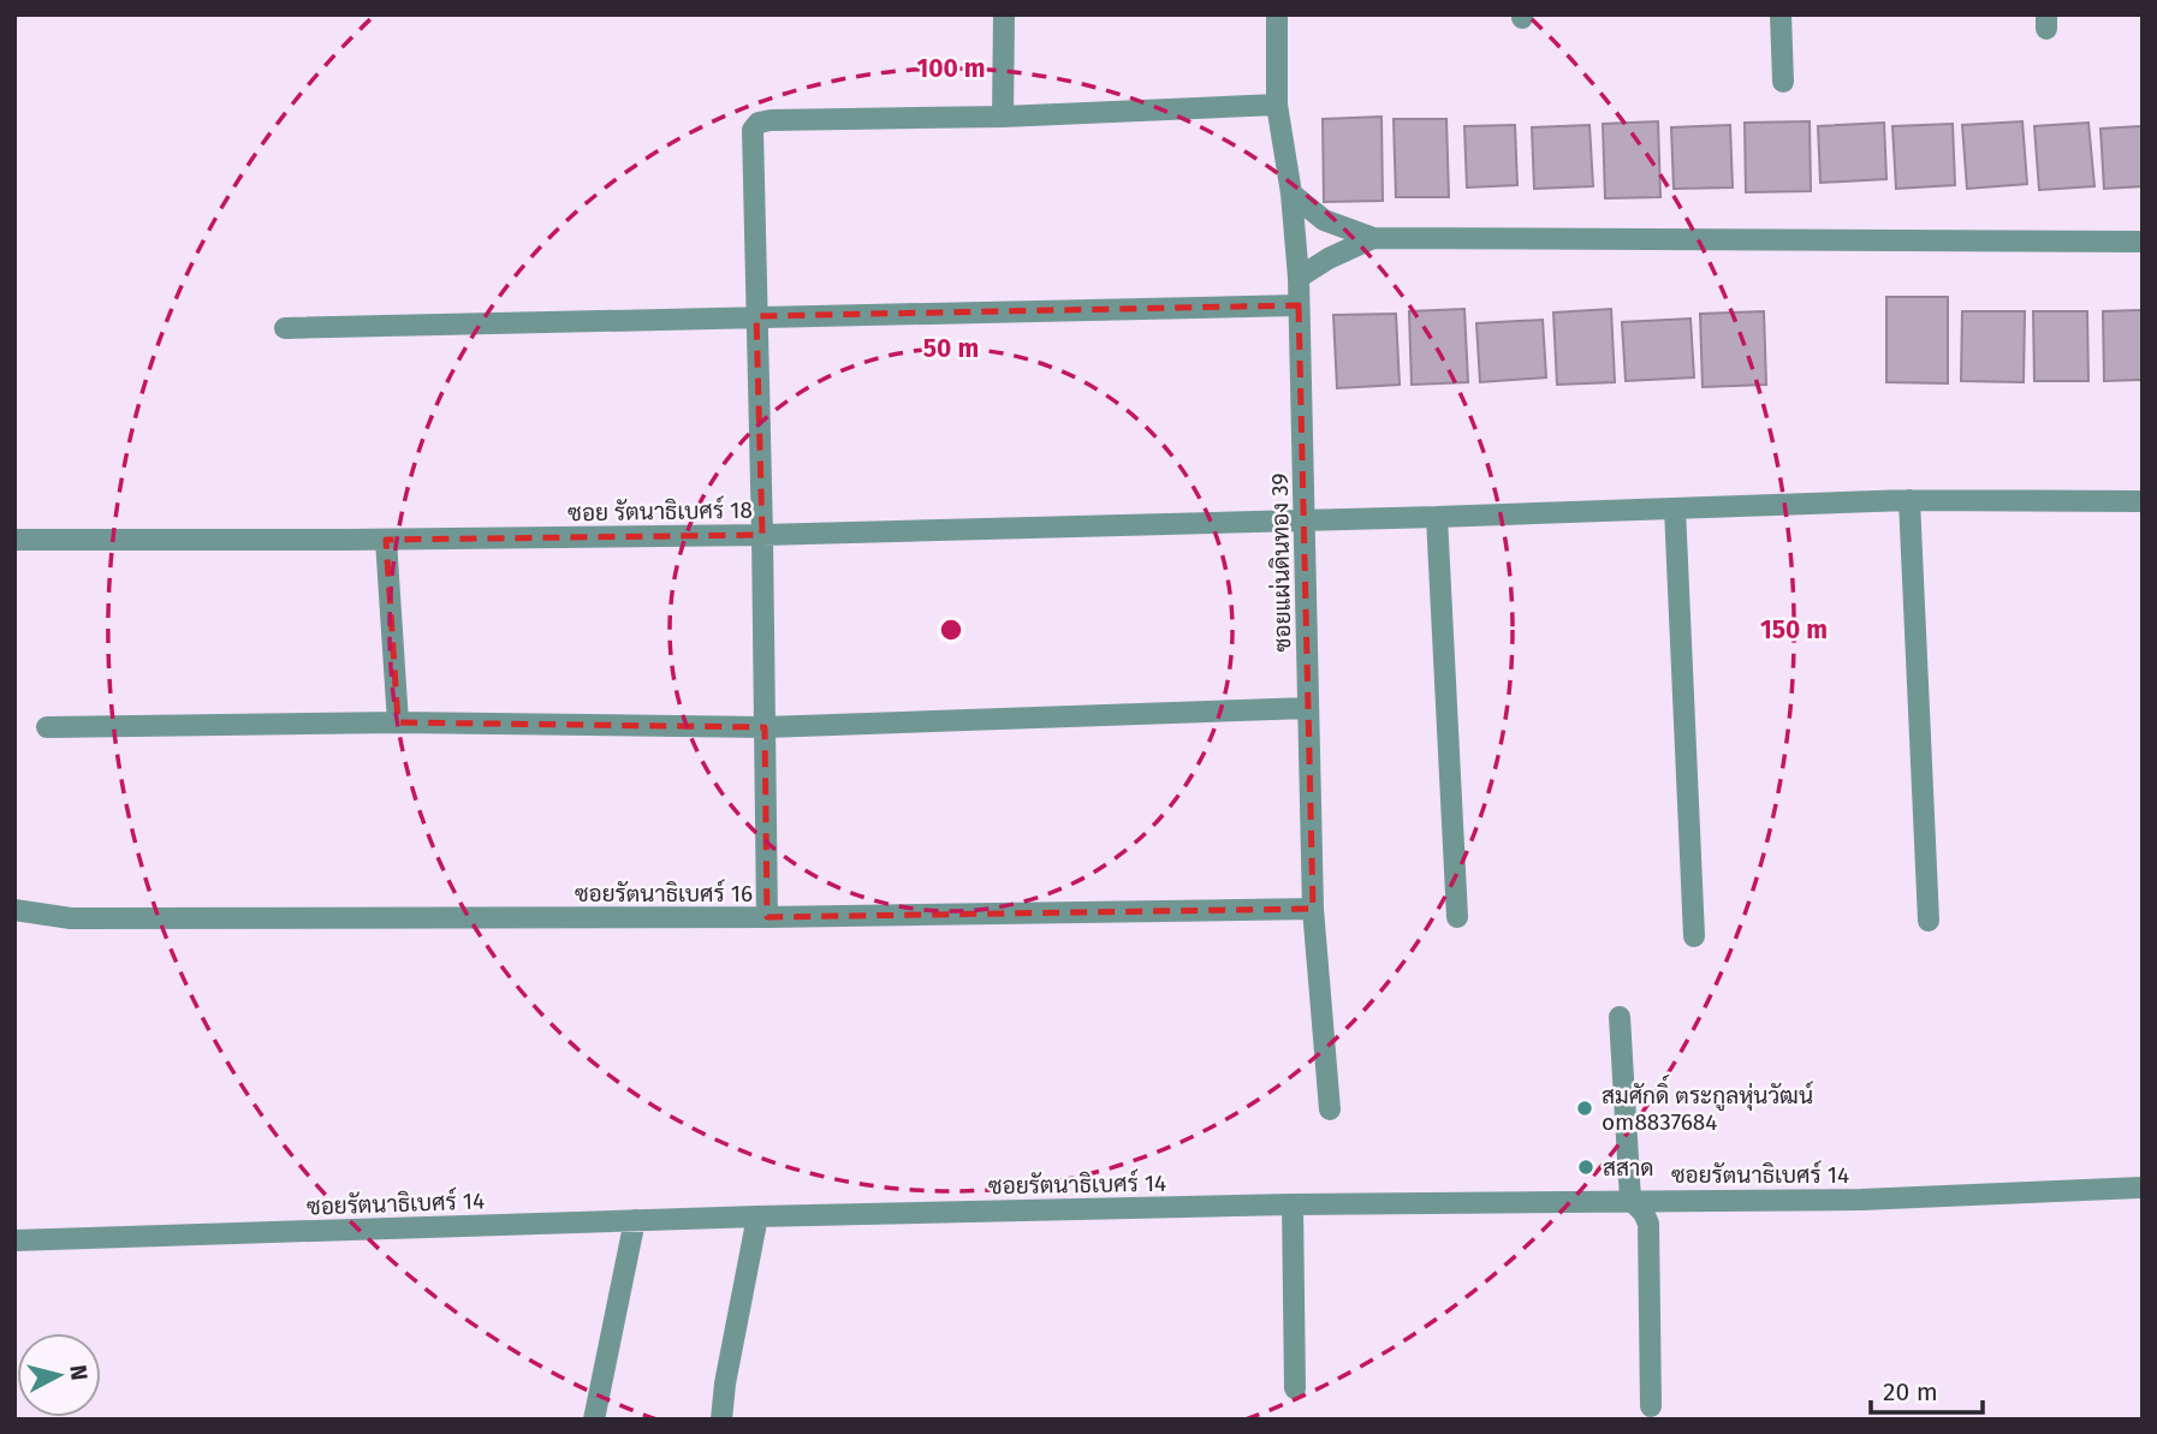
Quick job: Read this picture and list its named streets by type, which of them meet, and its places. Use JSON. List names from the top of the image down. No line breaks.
{"streets":{"street":["ซอย รัตนาธิเบศร์ 18","ซอยแผ่นดินทอง 39","ซอยรัตนาธิเบศร์ 16","ซอยรัตนาธิเบศร์ 14"]},"crossings":[["ซอย รัตนาธิเบศร์ 18","ซอยแผ่นดินทอง 39"],["ซอยแผ่นดินทอง 39","ซอยรัตนาธิเบศร์ 16"]],"places":["สมศักดิ์ ตระกูลหุ่นวัฒน์ om8837684","สสาด"],"scale_bar":"20 m","north":"right","rings":["100 m","50 m","150 m"]}
